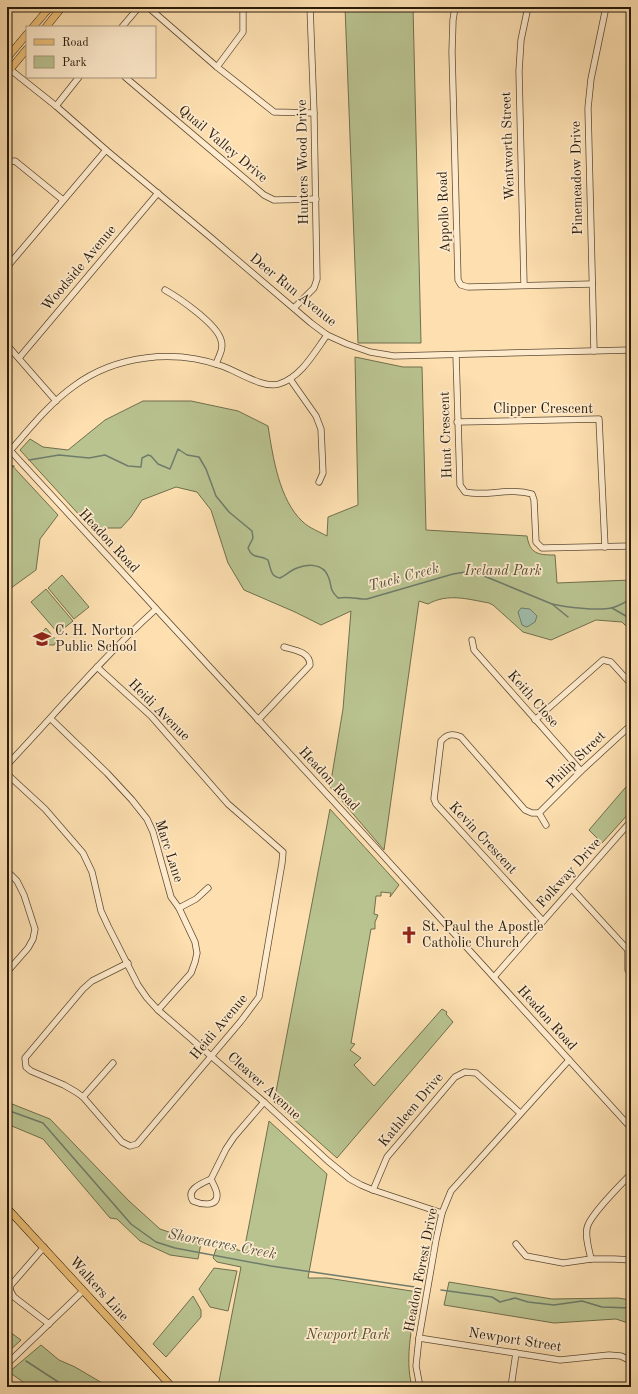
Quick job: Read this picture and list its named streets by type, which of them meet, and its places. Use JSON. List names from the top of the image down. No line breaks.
{"streets":{"main road":["Walkers Line"],"street":["Quail Valley Drive","Wentworth Street","Hunters Wood Drive","Pinemeadow Drive","Appollo Road","Woodside Avenue","Deer Run Avenue","Clipper Crescent","Hunt Crescent","Headon Road","Keith Close","Heidi Avenue","Philip Street","Kevin Crescent","Marc Lane","Folkway Drive","Cleaver Avenue","Kathleen Drive","Headon Forest Drive","Newport Street"]},"crossings":[["Quail Valley Drive","Hunters Wood Drive"],["Wentworth Street","Appollo Road"],["Hunters Wood Drive","Deer Run Avenue"],["Pinemeadow Drive","Appollo Road"],["Pinemeadow Drive","Deer Run Avenue"],["Woodside Avenue","Deer Run Avenue"],["Deer Run Avenue","Hunt Crescent"],["Clipper Crescent","Hunt Crescent"],["Headon Road","Folkway Drive"],["Headon Road","Headon Forest Drive"],["Keith Close","Philip Street"],["Heidi Avenue","Cleaver Avenue"],["Philip Street","Kevin Crescent"],["Kevin Crescent","Folkway Drive"],["Marc Lane","Cleaver Avenue"],["Cleaver Avenue","Kathleen Drive"],["Cleaver Avenue","Headon Forest Drive"],["Kathleen Drive","Headon Forest Drive"],["Headon Forest Drive","Newport Street"]],"water":["Tuck Creek","Shoreacres Creek"],"parks":["Ireland Park","Newport Park"],"places":{"school or university":["C. H. Norton Public School"],"church":["St. Paul the Apostle Catholic Church"]},"legend":["Road","Park"]}
